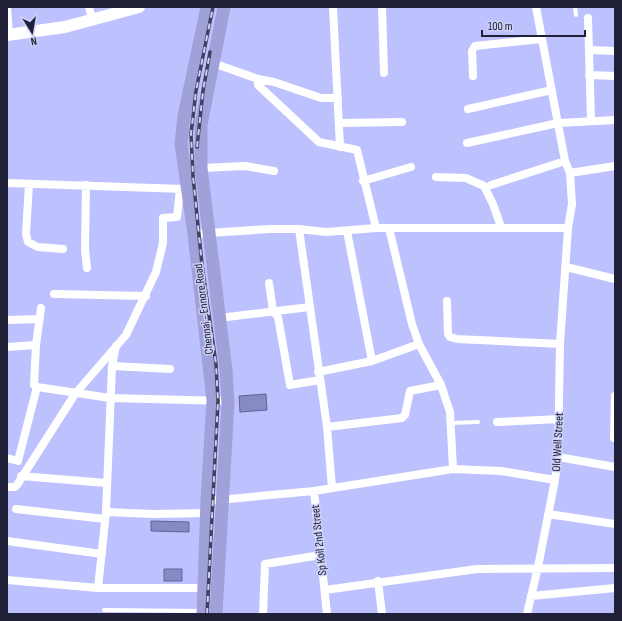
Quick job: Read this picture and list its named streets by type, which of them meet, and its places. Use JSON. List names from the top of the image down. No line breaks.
{"streets":{"main road":["Chennai - Ennore Road"],"street":["Old Well Street","Sp Koil 2nd Street"]},"scale_bar":"100 m","north":"bottom"}
